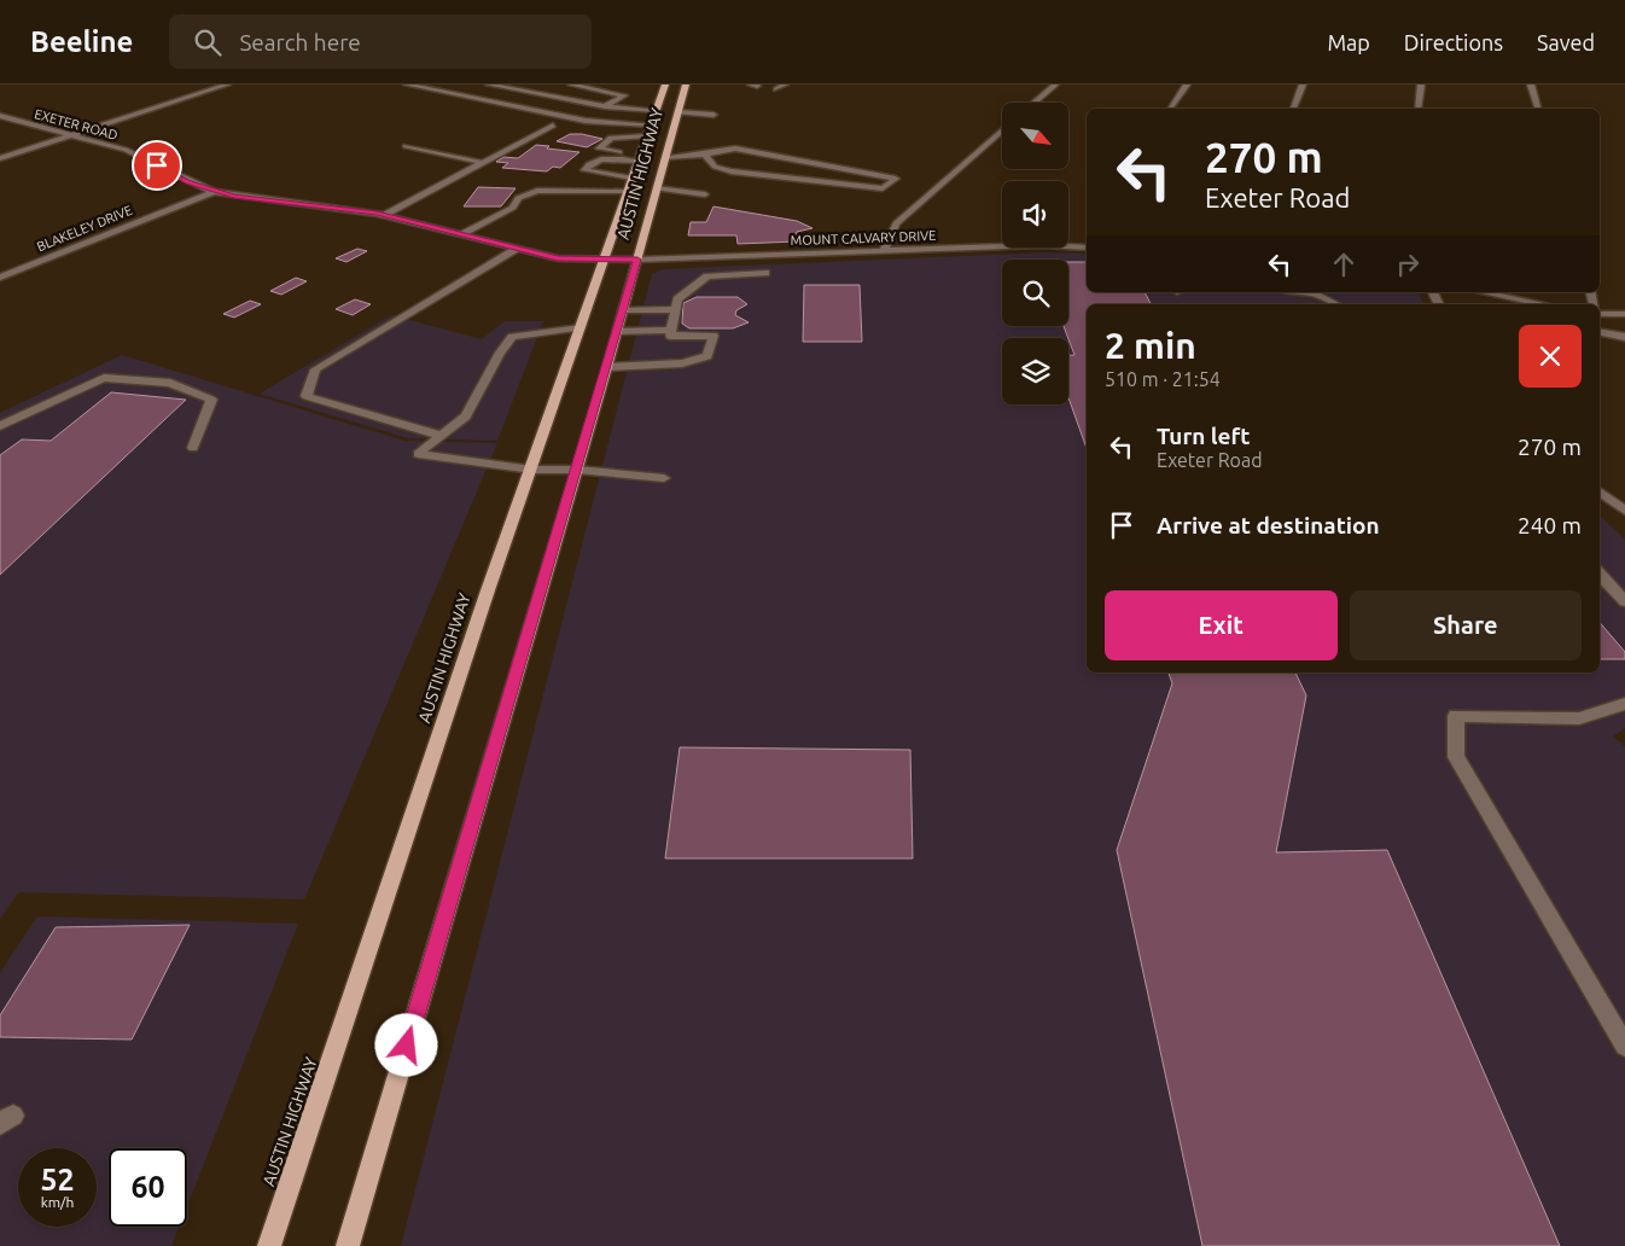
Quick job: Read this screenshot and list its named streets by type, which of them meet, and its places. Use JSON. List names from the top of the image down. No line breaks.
{"streets":{"main road":["AUSTIN HIGHWAY"],"street":["EXETER ROAD","BLAKELEY DRIVE","MOUNT CALVARY DRIVE"]},"crossings":[["EXETER ROAD","AUSTIN HIGHWAY"],["EXETER ROAD","BLAKELEY DRIVE"],["EXETER ROAD","MOUNT CALVARY DRIVE"],["AUSTIN HIGHWAY","MOUNT CALVARY DRIVE"]],"north":"bottom right","page":{"header":"Beeline","search":"Search here","nav":["Map","Directions","Saved"],"turn":["270 m","Exeter Road"],"heading":["2 min","510 m · 21:54"],"list":[{"name":"Turn left","note":"Exeter Road","value":"270 m"},{"name":"Arrive at destination","value":"240 m"}],"buttons":["Exit","Share"],"speed":"52 km/h","limit":"60"}}
